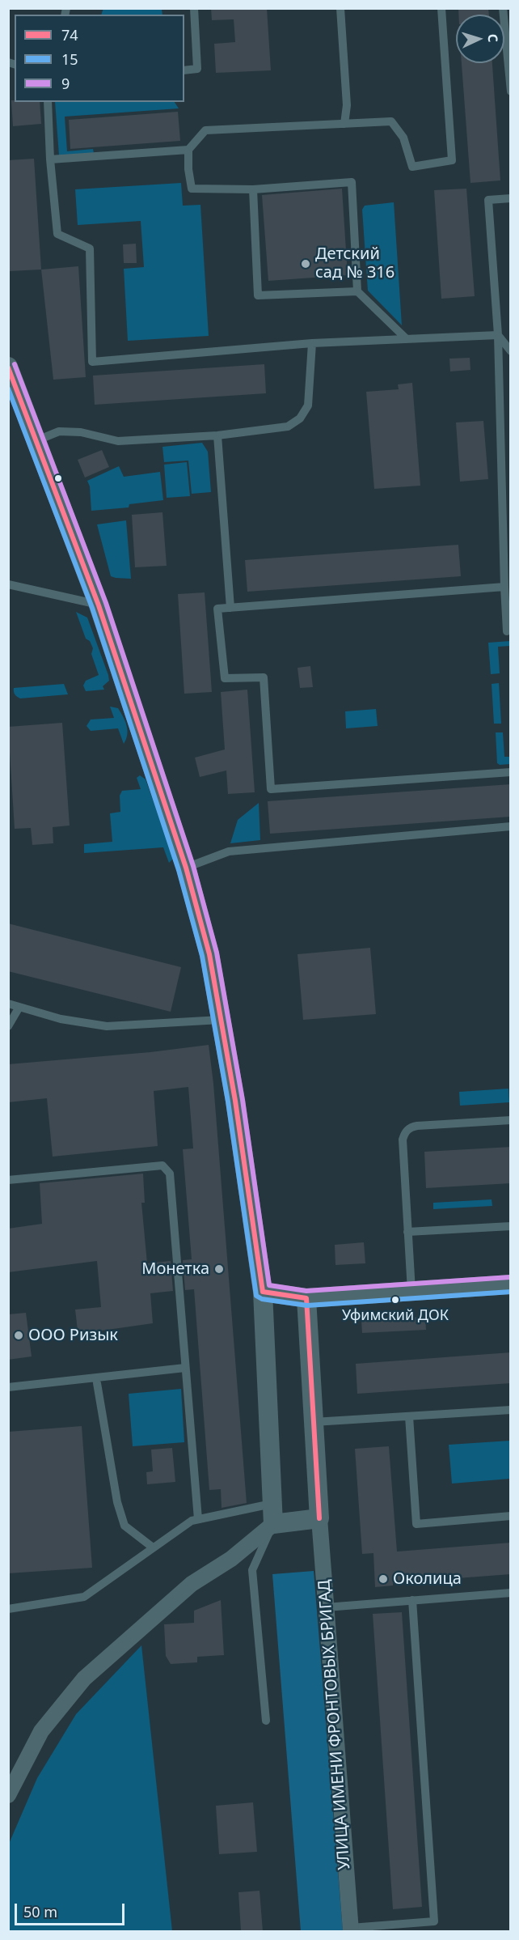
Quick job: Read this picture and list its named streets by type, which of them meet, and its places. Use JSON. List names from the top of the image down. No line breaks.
{"streets":{"street":["УЛИЦА ИМЕНИ ФРОНТОВЫХ БРИГАД"]},"places":["Детский сад № 316","Монетка","Уфимский ДОК","ООО Ризык","Околица"],"lines":["transit line 9","transit line 74","transit line 15"],"legend":["74","15","9"],"scale_bar":"50 m","north":"right"}
